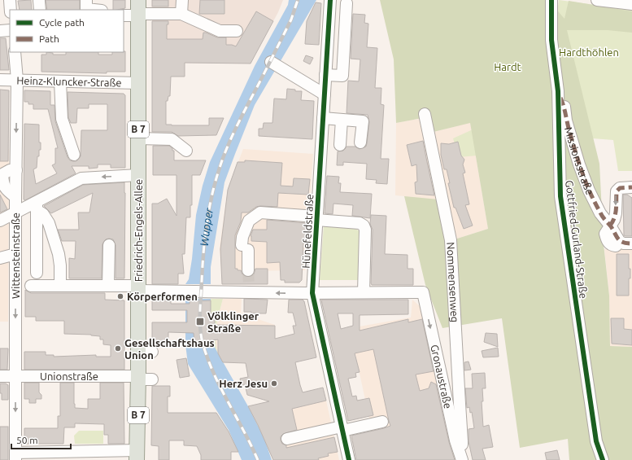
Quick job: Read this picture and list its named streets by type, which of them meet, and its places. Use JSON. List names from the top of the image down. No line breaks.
{"streets":{"main road":["B 7","Friedrich-Engels-Allee"],"street":["Heinz-Kluncker-Straße","Missionsstraße","Hünefeldstraße","Gottfried-Gurland-Straße","Wittensteinstraße","Nommensenweg","Unionstraße","Gronaustraße"]},"crossings":[["Heinz-Kluncker-Straße","Friedrich-Engels-Allee"],["Heinz-Kluncker-Straße","Wittensteinstraße"],["Missionsstraße","Gottfried-Gurland-Straße"],["Friedrich-Engels-Allee","Unionstraße"],["Wittensteinstraße","Unionstraße"],["Nommensenweg","Gronaustraße"]],"one_way":["Gronaustraße"],"water":["Wupper"],"parks":["Hardthöhlen","Hardt"],"places":{"other":["Körperformen","Gesellschaftshaus Union","Herz Jesu"],"transit":["Völklinger Straße"]},"legend":["Cycle path","Path"],"scale_bar":"50 m"}
